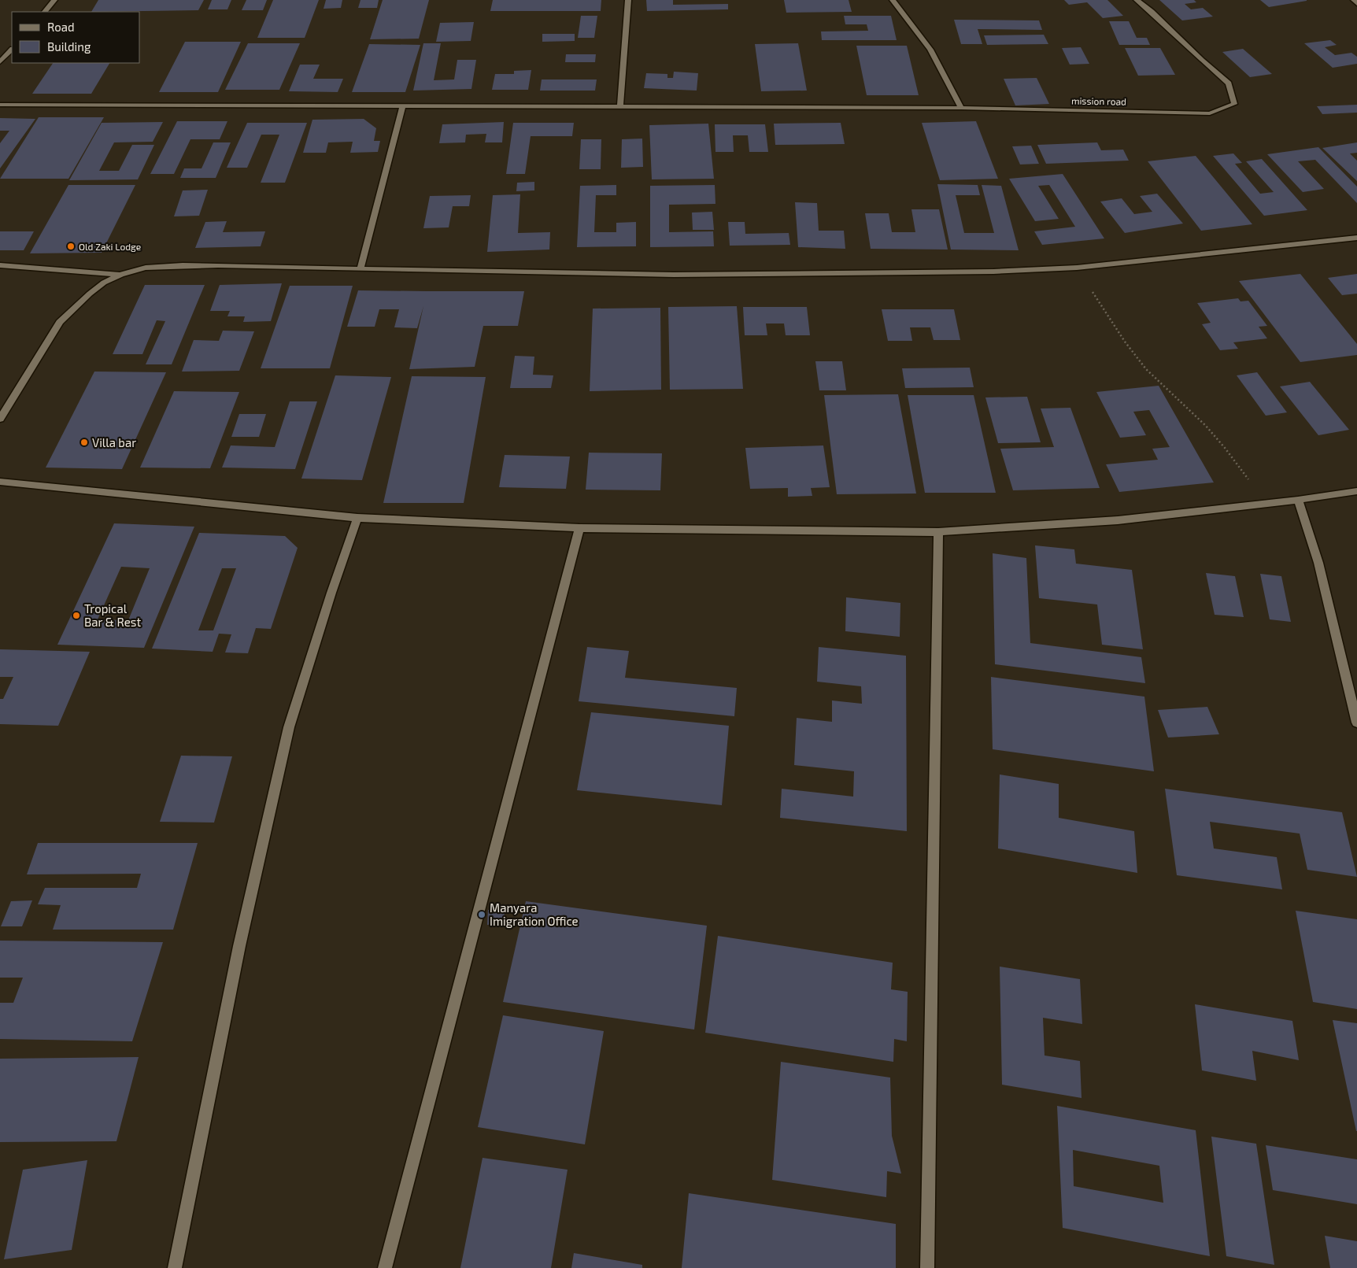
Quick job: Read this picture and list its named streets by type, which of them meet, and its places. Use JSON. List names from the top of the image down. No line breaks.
{"streets":{"street":["mission road"]},"places":["Old Zaki Lodge","Villa bar","Tropical Bar & Rest","Manyara Imigration Office"],"legend":["Road","Building"]}
